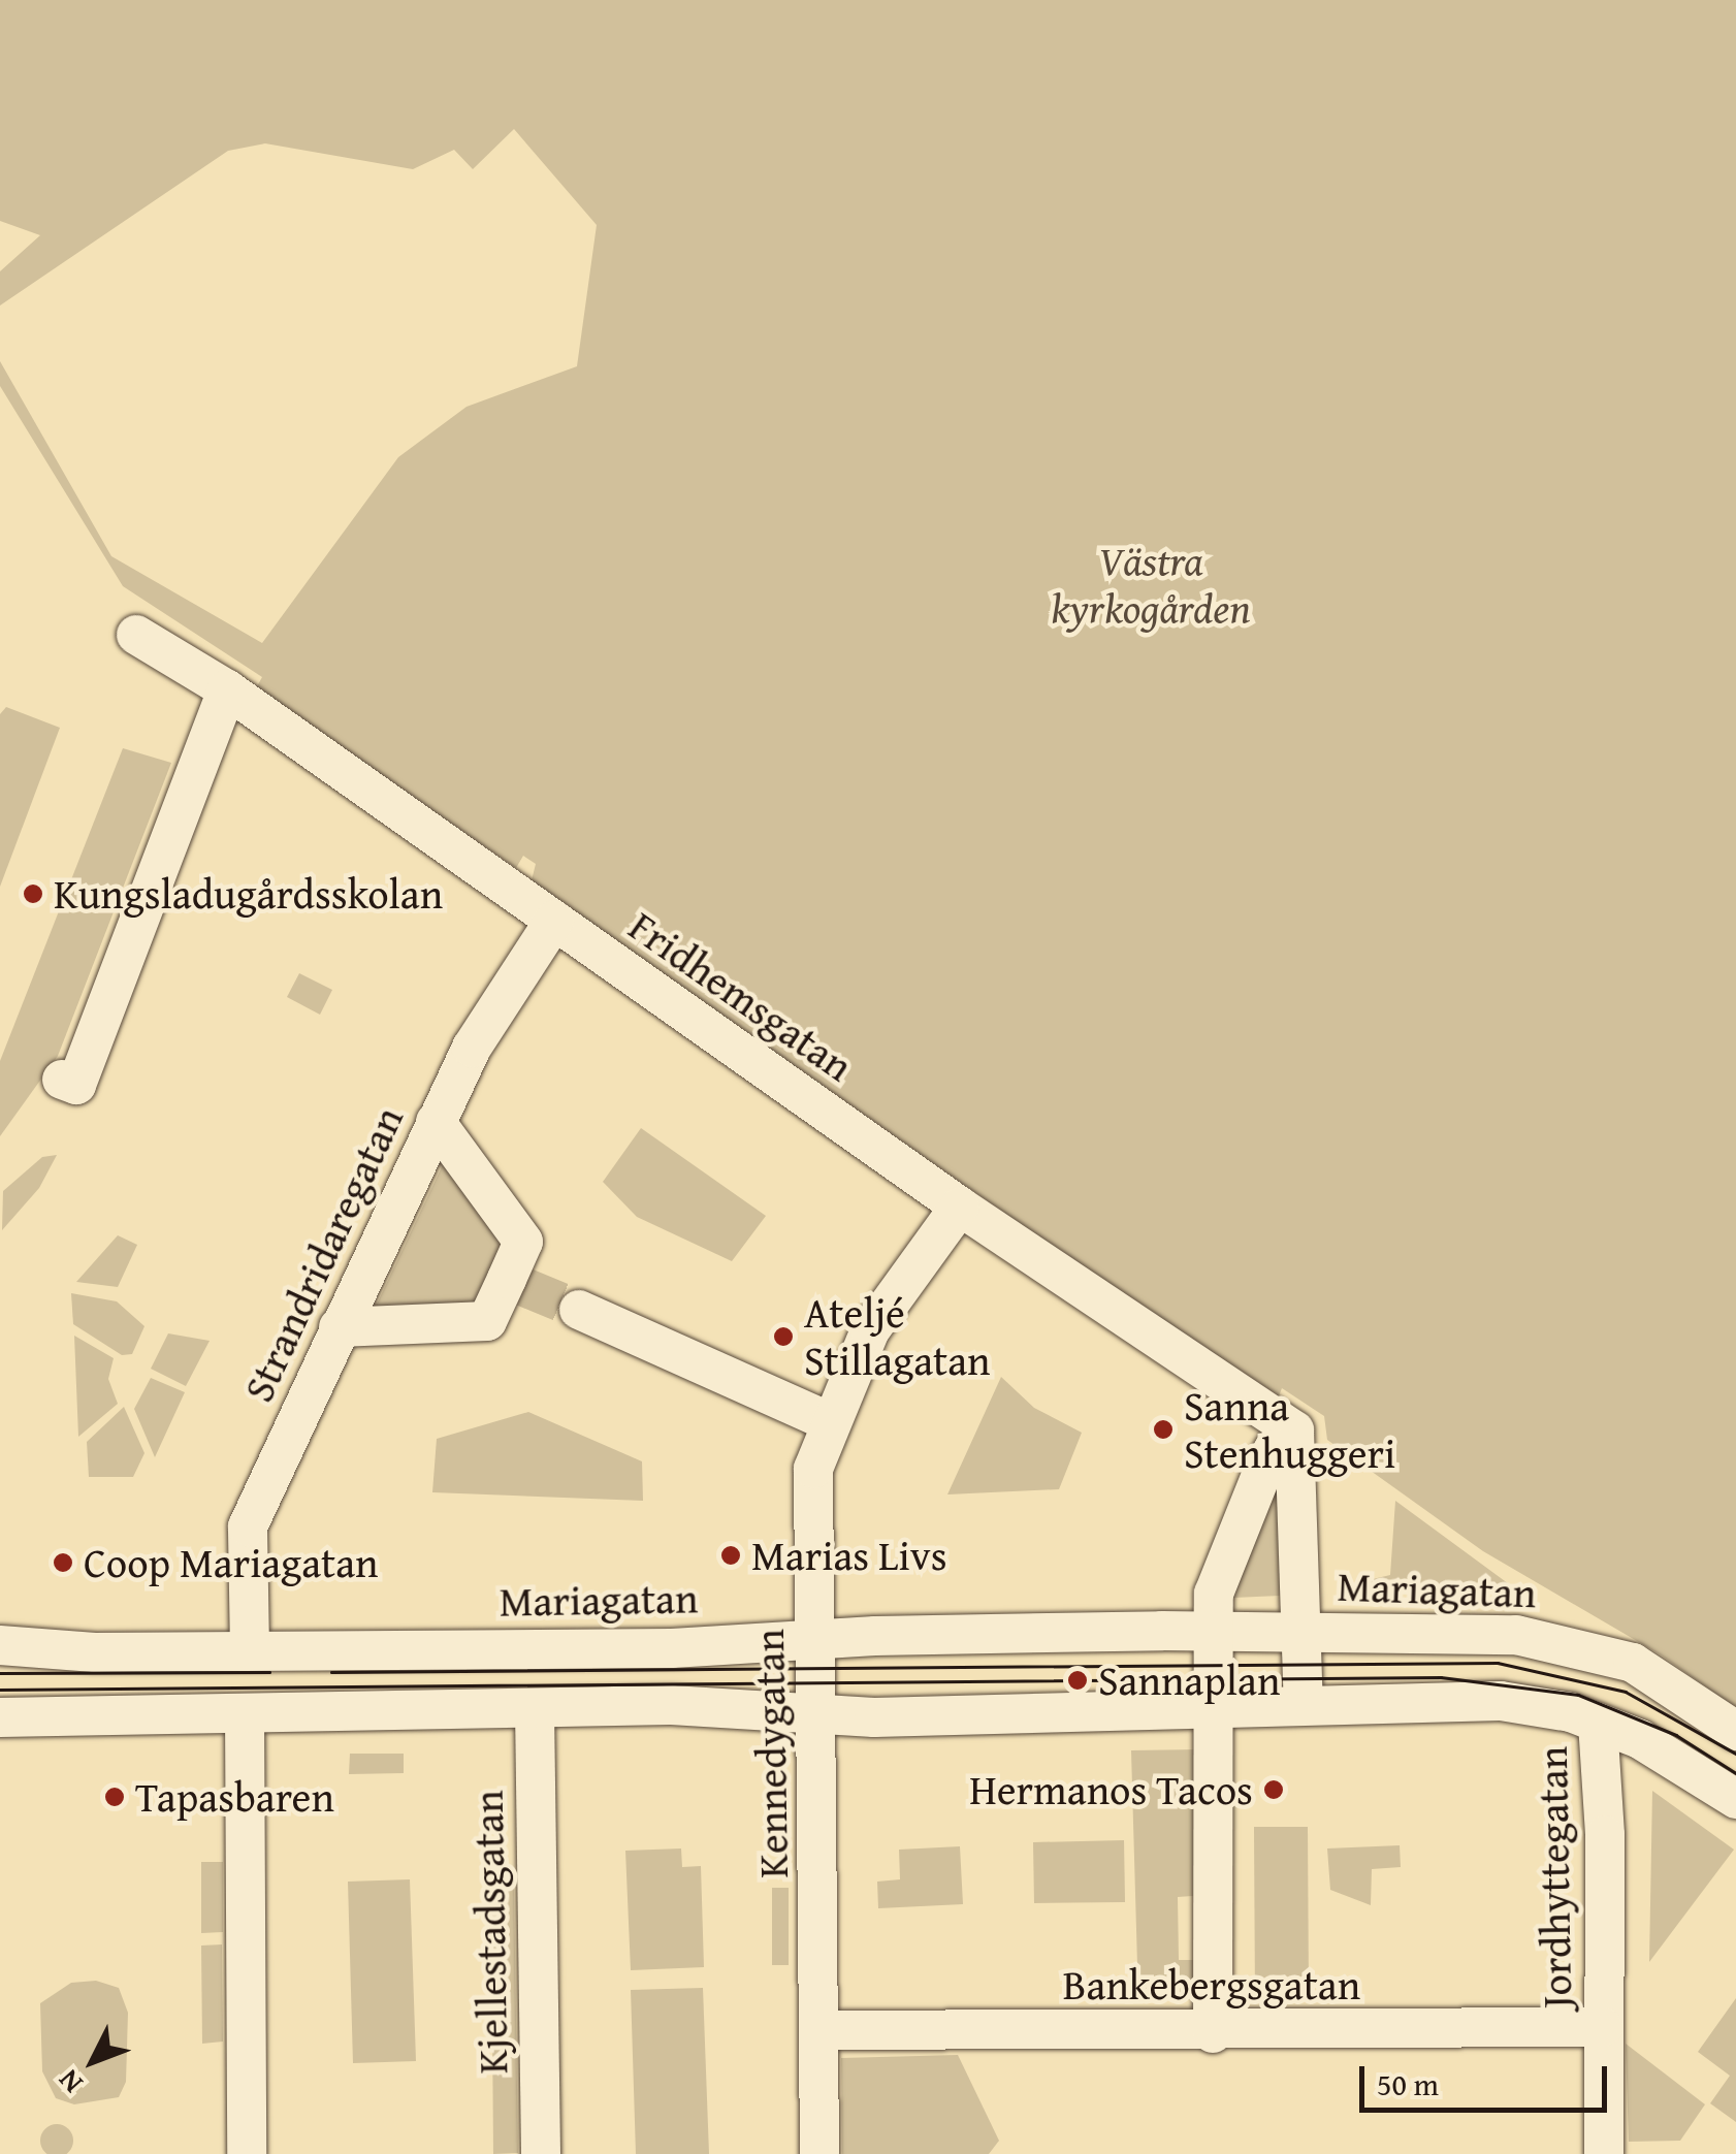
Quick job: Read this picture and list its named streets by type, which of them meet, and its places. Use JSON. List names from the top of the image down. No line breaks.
{"streets":{"street":["Fridhemsgatan","Strandridaregatan","Mariagatan","Kennedygatan","Jordhyttegatan","Kjellestadsgatan","Bankebergsgatan"]},"crossings":[["Fridhemsgatan","Strandridaregatan"],["Fridhemsgatan","Kennedygatan"],["Strandridaregatan","Mariagatan"],["Mariagatan","Kennedygatan"],["Kennedygatan","Bankebergsgatan"],["Jordhyttegatan","Bankebergsgatan"]],"parks":["Västra kyrkogården"],"places":["Kungsladugårdsskolan","Ateljé Stillagatan","Sanna Stenhuggeri","Marias Livs","Coop Mariagatan","Sannaplan","Hermanos Tacos","Tapasbaren"],"scale_bar":"50 m","north":"bottom left"}
